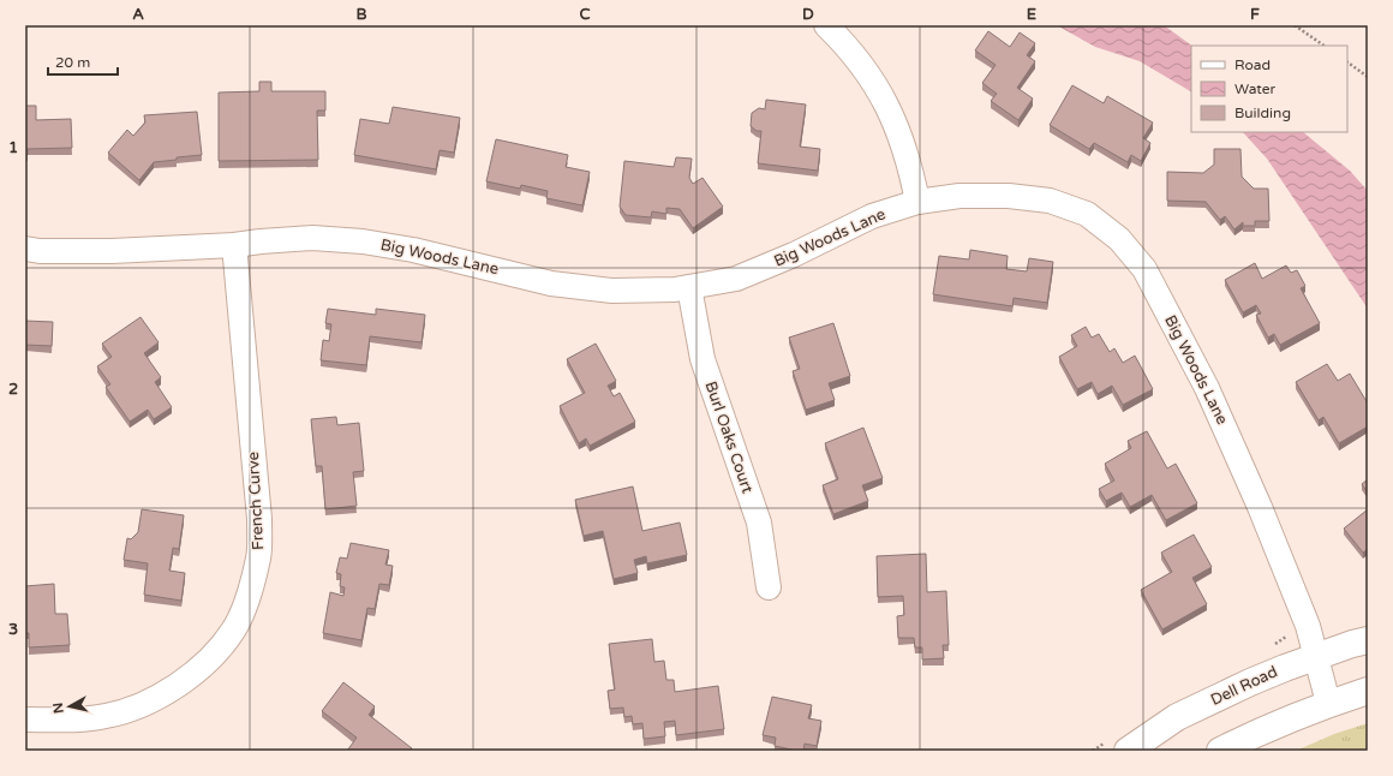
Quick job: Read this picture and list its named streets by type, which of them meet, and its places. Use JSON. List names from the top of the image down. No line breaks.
{"streets":{"main road":["Dell Road"],"street":["Big Woods Lane","Burl Oaks Court","French Curve"]},"crossings":[["Big Woods Lane","Burl Oaks Court"],["Big Woods Lane","French Curve"],["Big Woods Lane","Dell Road"]],"legend":["Road","Water","Building"],"scale_bar":"20 m","north":"left","grid":{"columns":["A","B","C","D","E","F"],"rows":["1","2","3"]}}
